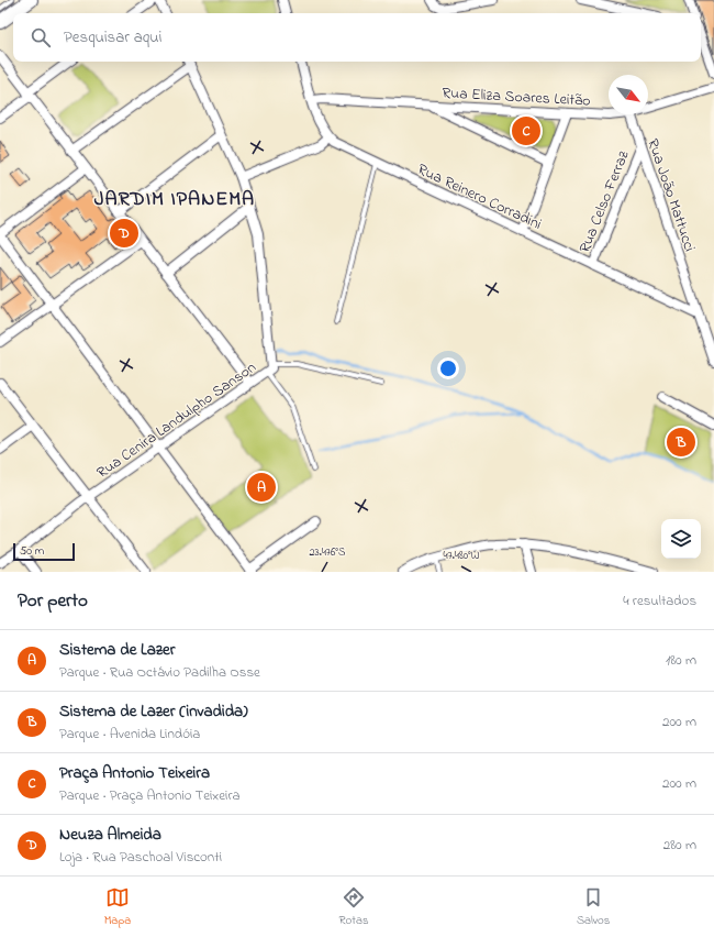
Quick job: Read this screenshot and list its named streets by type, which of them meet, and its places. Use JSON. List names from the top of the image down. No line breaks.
{"streets":{"street":["Rua Eliza Soares Leitão","Rua João Mattucci","Rua Reinero Corradini","Rua Celso Ferraz","Rua Cenira Landulpho Sanson"]},"crossings":[["Rua João Mattucci","Rua Reinero Corradini"],["Rua João Mattucci","Rua Celso Ferraz"],["Rua Reinero Corradini","Rua Celso Ferraz"]],"districts":["JARDIM IPANEMA"],"scale_bar":"50 m","north":"bottom right","page":{"search":"Pesquisar aqui","pins":["C","D","B","A"],"scale":"50 m","heading":["Por perto","4 resultados"],"list":[{"mark":"A","name":"Sistema de Lazer","note":"Parque · Rua Octávio Padilha Osse","value":"180 m"},{"mark":"B","name":"Sistema de Lazer (invadida)","note":"Parque · Avenida Lindóia","value":"200 m"},{"mark":"C","name":"Praça Antonio Teixeira","note":"Parque · Praça Antonio Teixeira","value":"200 m"},{"mark":"D","name":"Neuza Almeida","note":"Loja · Rua Paschoal Visconti","value":"280 m"}],"nav":["Mapa","Rotas","Salvos"]},"coordinates":["23.476°S","47.480°W"]}
